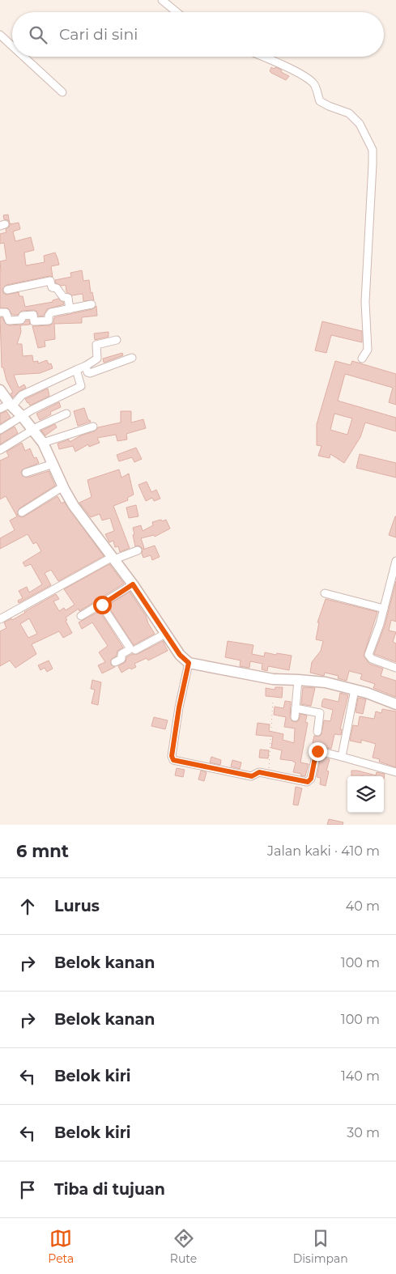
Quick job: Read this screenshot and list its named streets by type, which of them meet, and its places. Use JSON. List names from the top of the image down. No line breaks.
{"page":{"search":"Cari di sini","heading":["6 mnt","Jalan kaki · 410 m"],"list":[["Lurus","40 m"],["Belok kanan","100 m"],["Belok kanan","100 m"],["Belok kiri","140 m"],["Belok kiri","30 m"],"Tiba di tujuan"],"nav":["Peta","Rute","Disimpan"]}}
